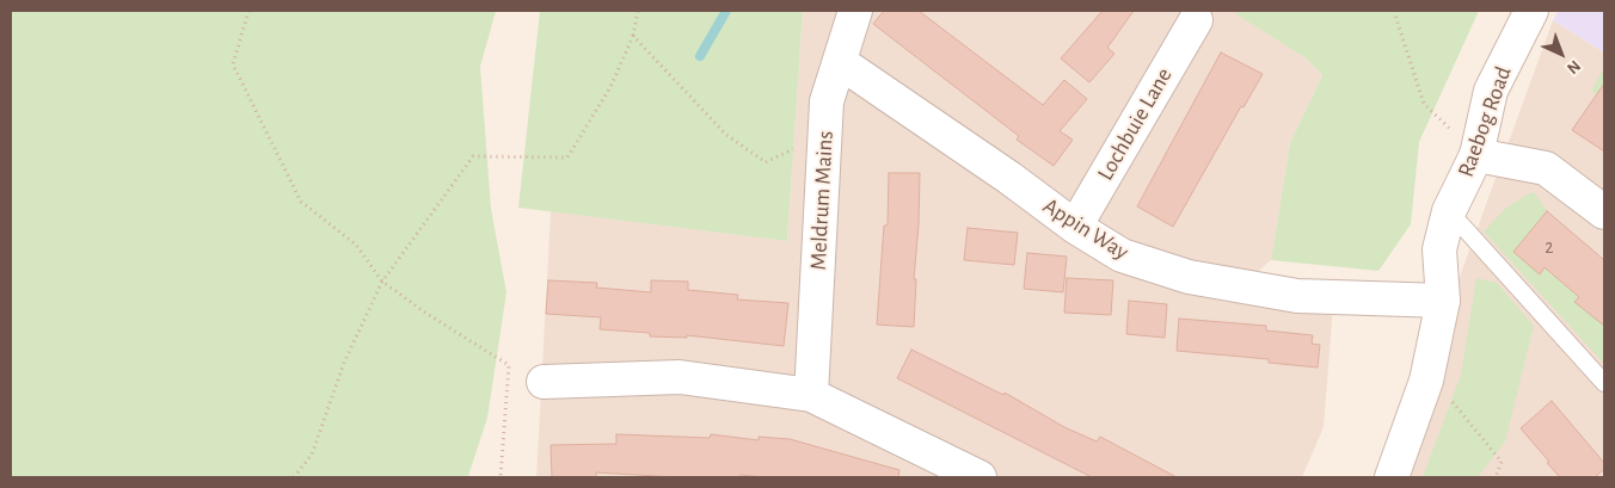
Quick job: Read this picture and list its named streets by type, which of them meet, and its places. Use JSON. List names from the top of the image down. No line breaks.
{"streets":{"street":["Raebog Road","Lochbuie Lane","Meldrum Mains","Appin Way"]},"crossings":[["Raebog Road","Appin Way"],["Lochbuie Lane","Appin Way"],["Meldrum Mains","Appin Way"]],"house_numbers":["2"],"north":"bottom right"}
